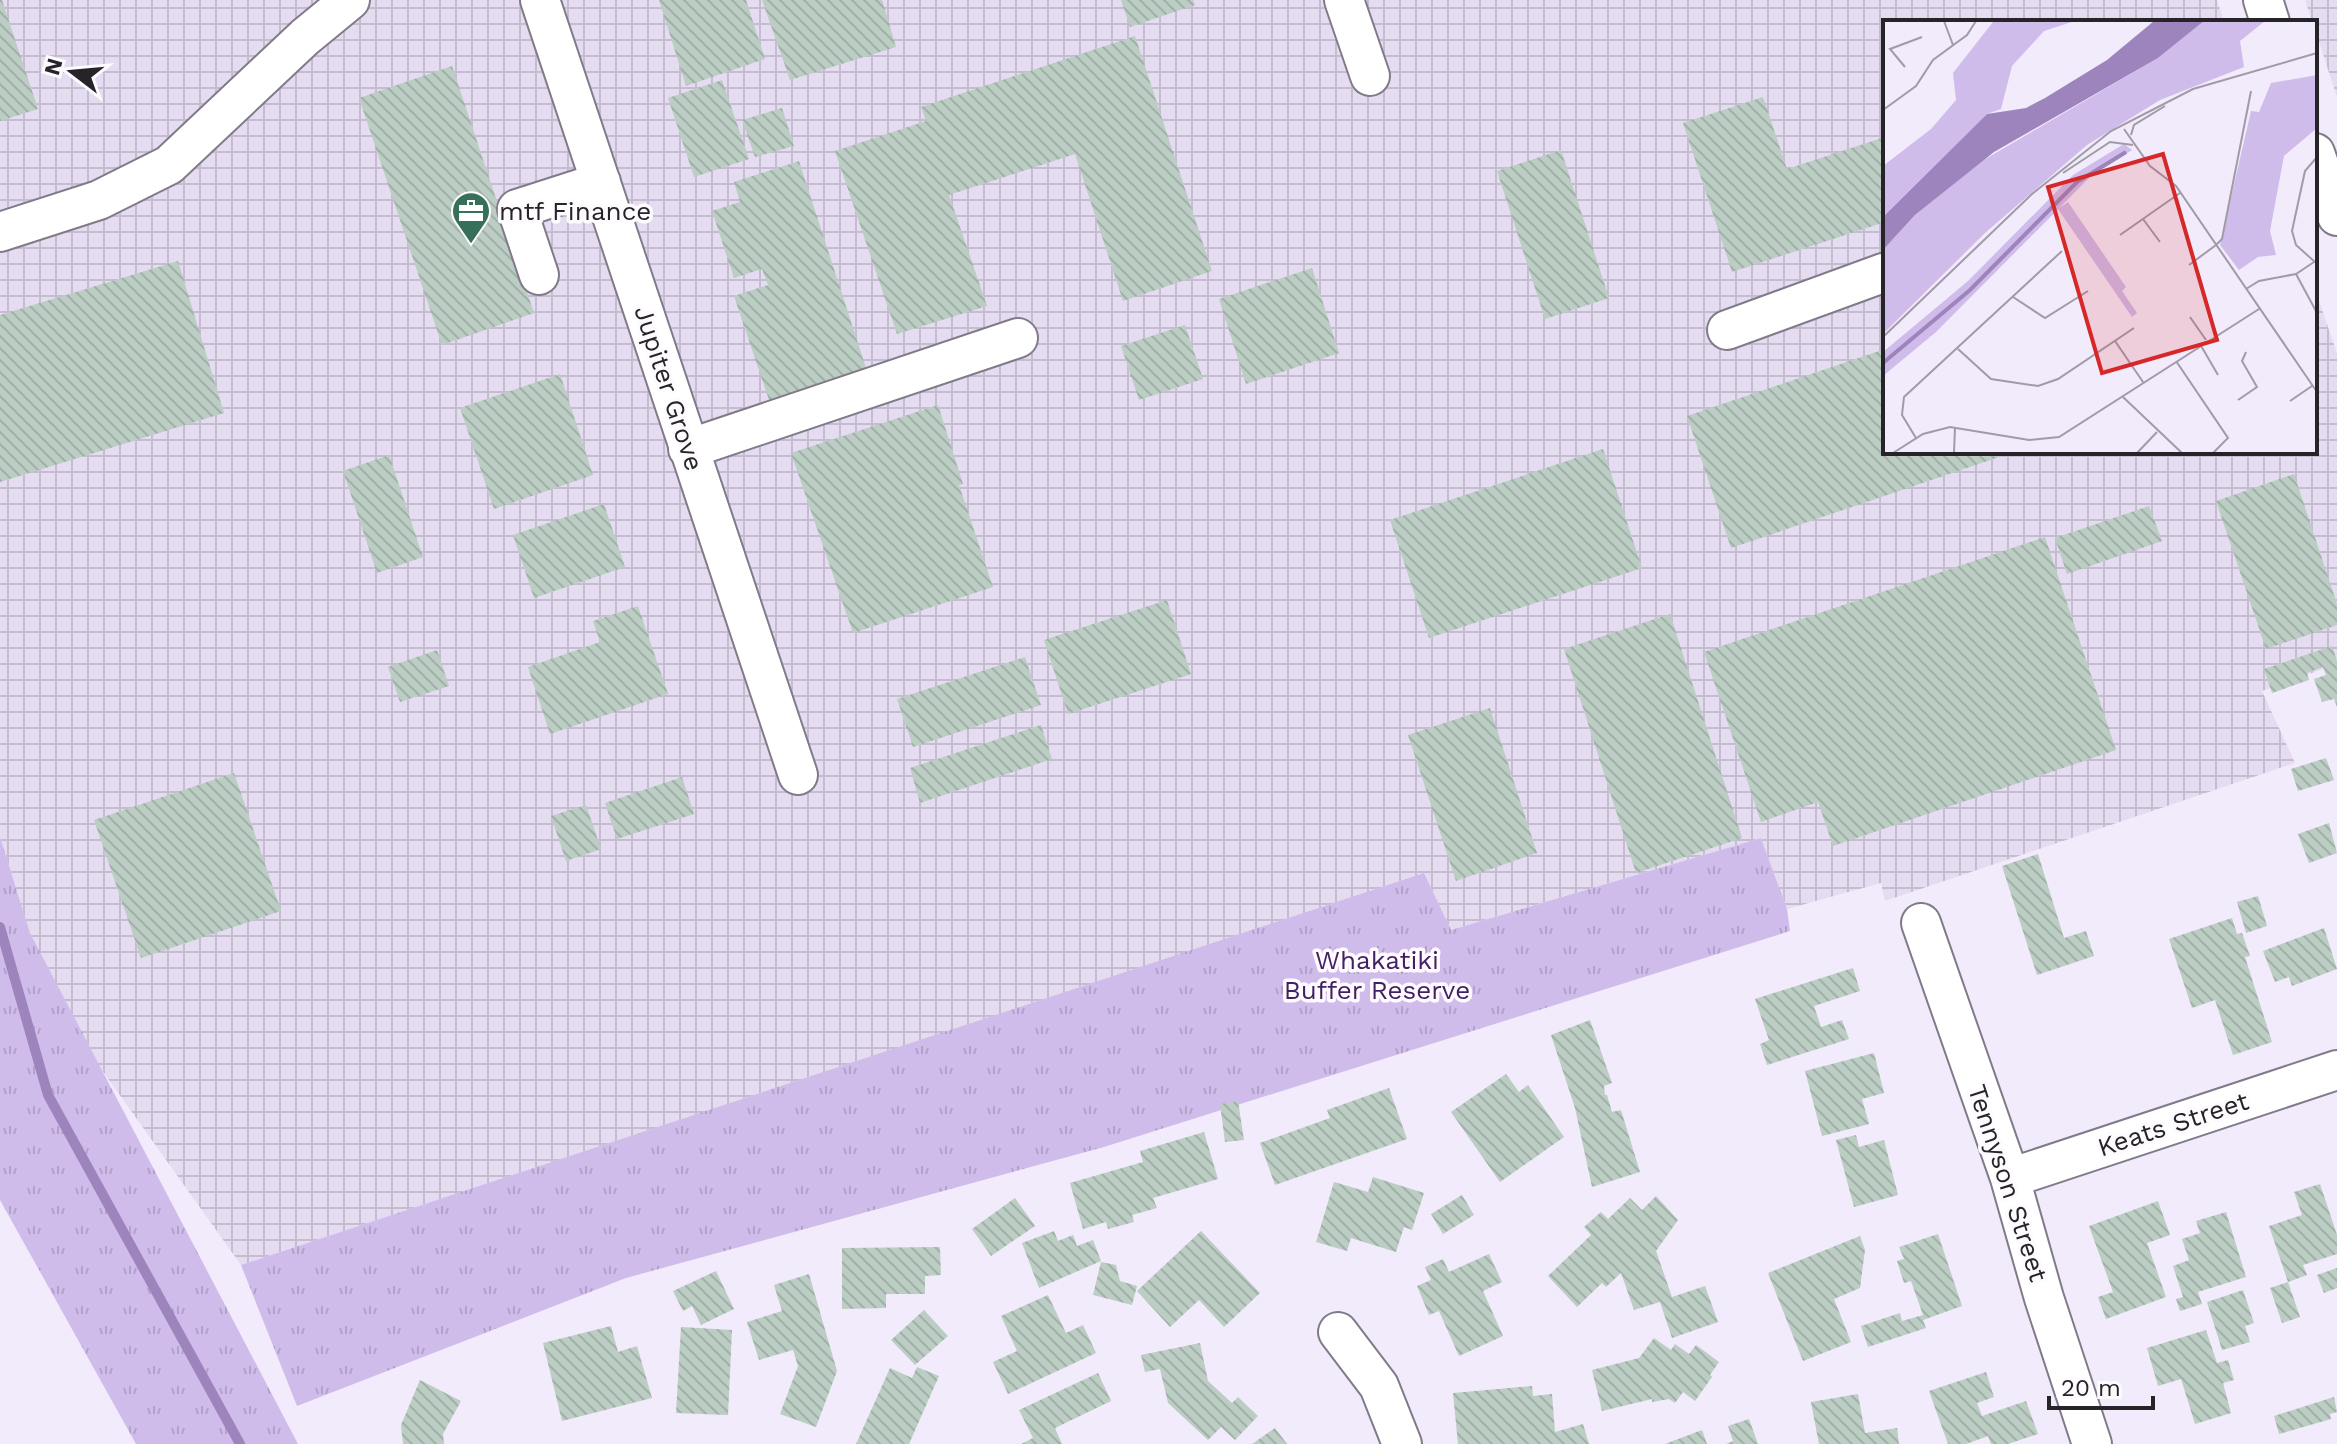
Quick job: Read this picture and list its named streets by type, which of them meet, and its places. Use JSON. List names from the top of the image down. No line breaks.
{"streets":{"street":["Jupiter Grove","Keats Street","Tennyson Street"]},"crossings":[["Keats Street","Tennyson Street"]],"parks":["Whakatiki Buffer Reserve"],"places":{"office":["mtf Finance"]},"scale_bar":"20 m","north":"left"}
